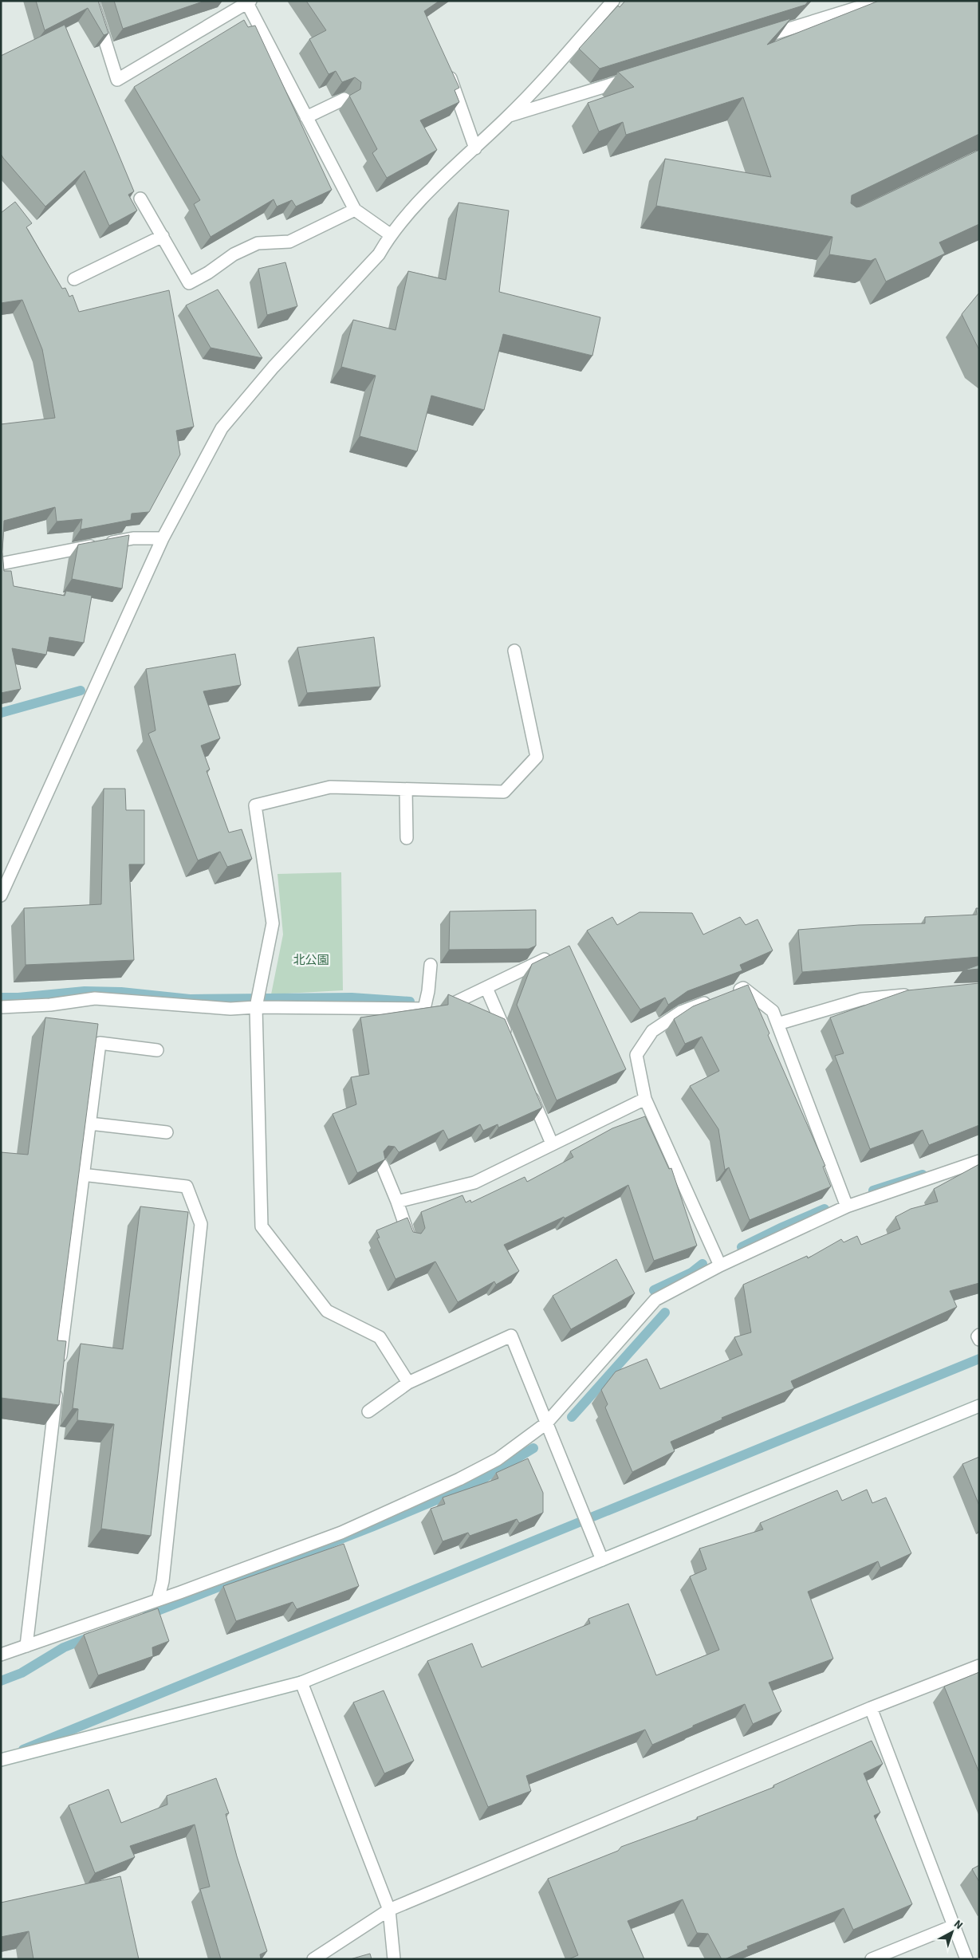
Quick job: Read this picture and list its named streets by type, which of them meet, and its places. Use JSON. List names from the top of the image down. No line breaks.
{"parks":["北公園"],"north":"top right"}
